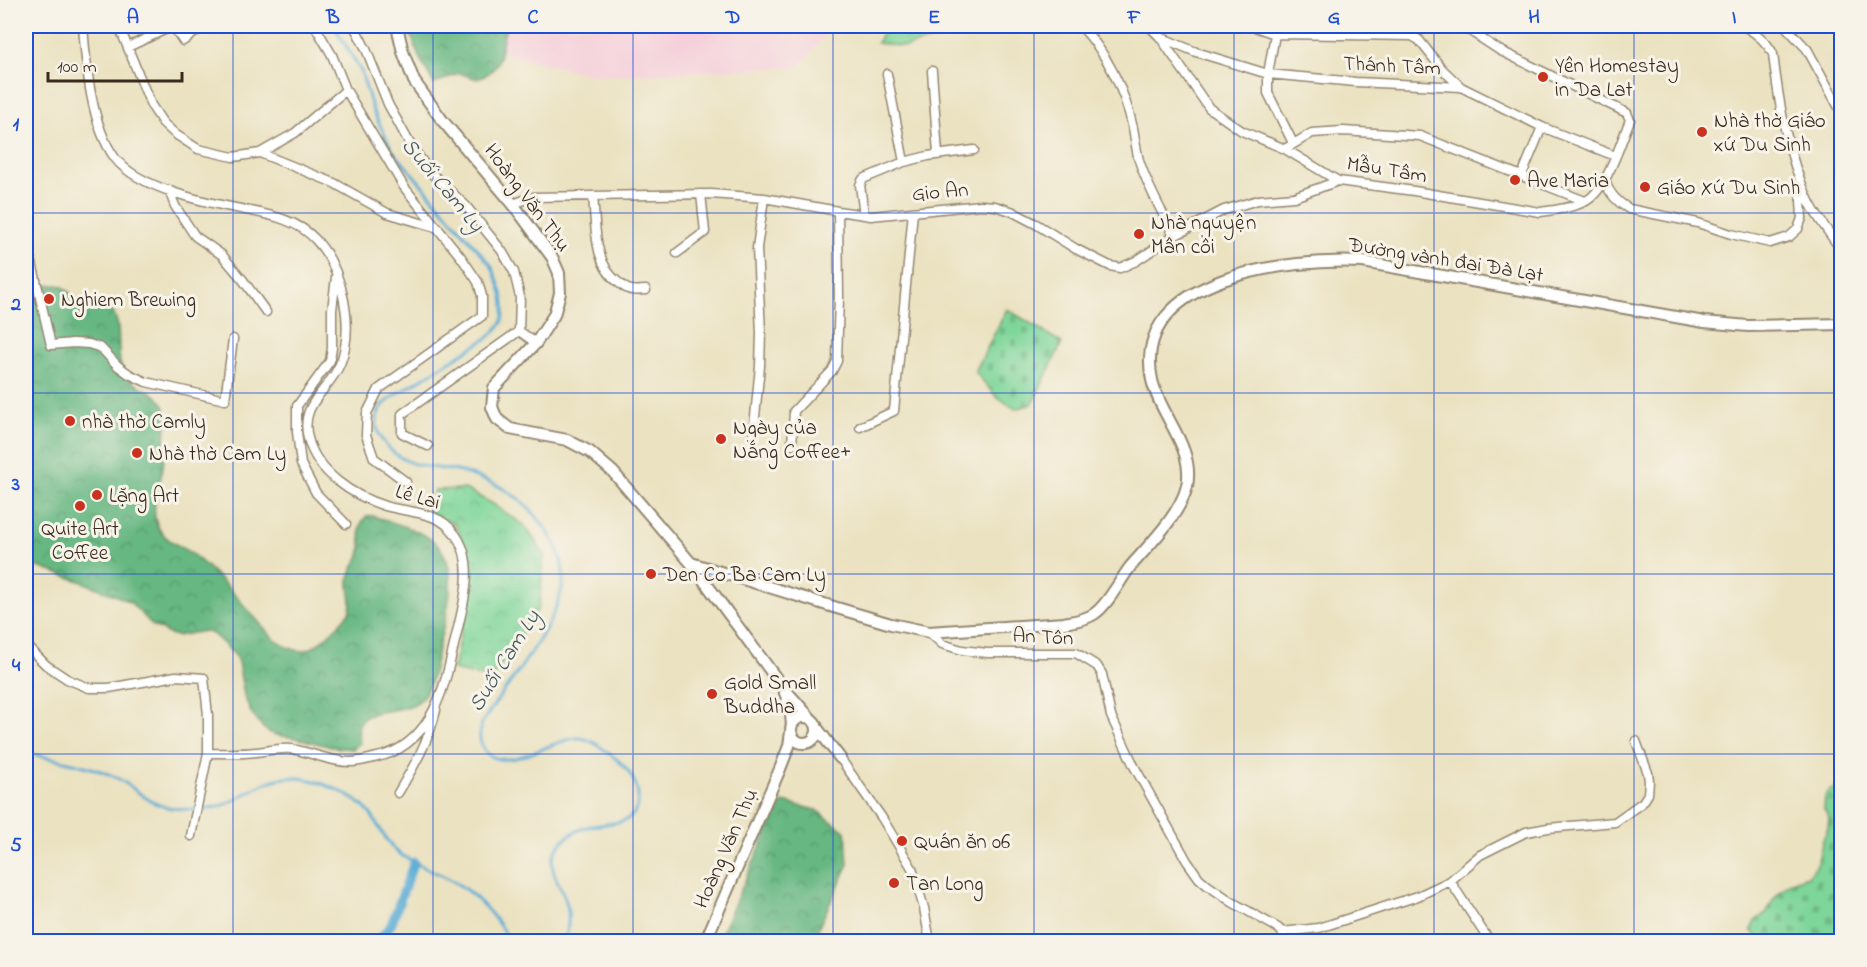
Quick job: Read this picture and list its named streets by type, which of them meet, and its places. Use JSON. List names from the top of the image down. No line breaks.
{"streets":{"main road":["Hoàng Văn Thụ","Đường vành đai Đà Lạt","An Tôn"],"street":["Thánh Tâm","Mẫu Tâm","Gio An","Lê Lai"]},"crossings":[["Thánh Tâm","Mẫu Tâm"],["Mẫu Tâm","Gio An"],["Gio An","Hoàng Văn Thụ"],["Hoàng Văn Thụ","An Tôn"],["Đường vành đai Đà Lạt","An Tôn"]],"water":["Suối Cam Ly"],"places":["Yên Homestay in Da Lat","Nhà thờ Giáo xứ Du Sinh","Ave Maria","Giáo Xứ Du Sinh","Nhà nguyện Mân côi","Nghiem Brewing","nhà thờ Camly","Ngày của Nắng Coffee+","Nhà thờ Cam Ly","Lặng Art","Quite Art Coffee","Den Co Ba Cam Ly","Gold Small Buddha","Quán ăn 06","Tan Long"],"scale_bar":"100 m","grid":{"columns":["A","B","C","D","E","F","G","H","I"],"rows":["1","2","3","4","5"]}}
